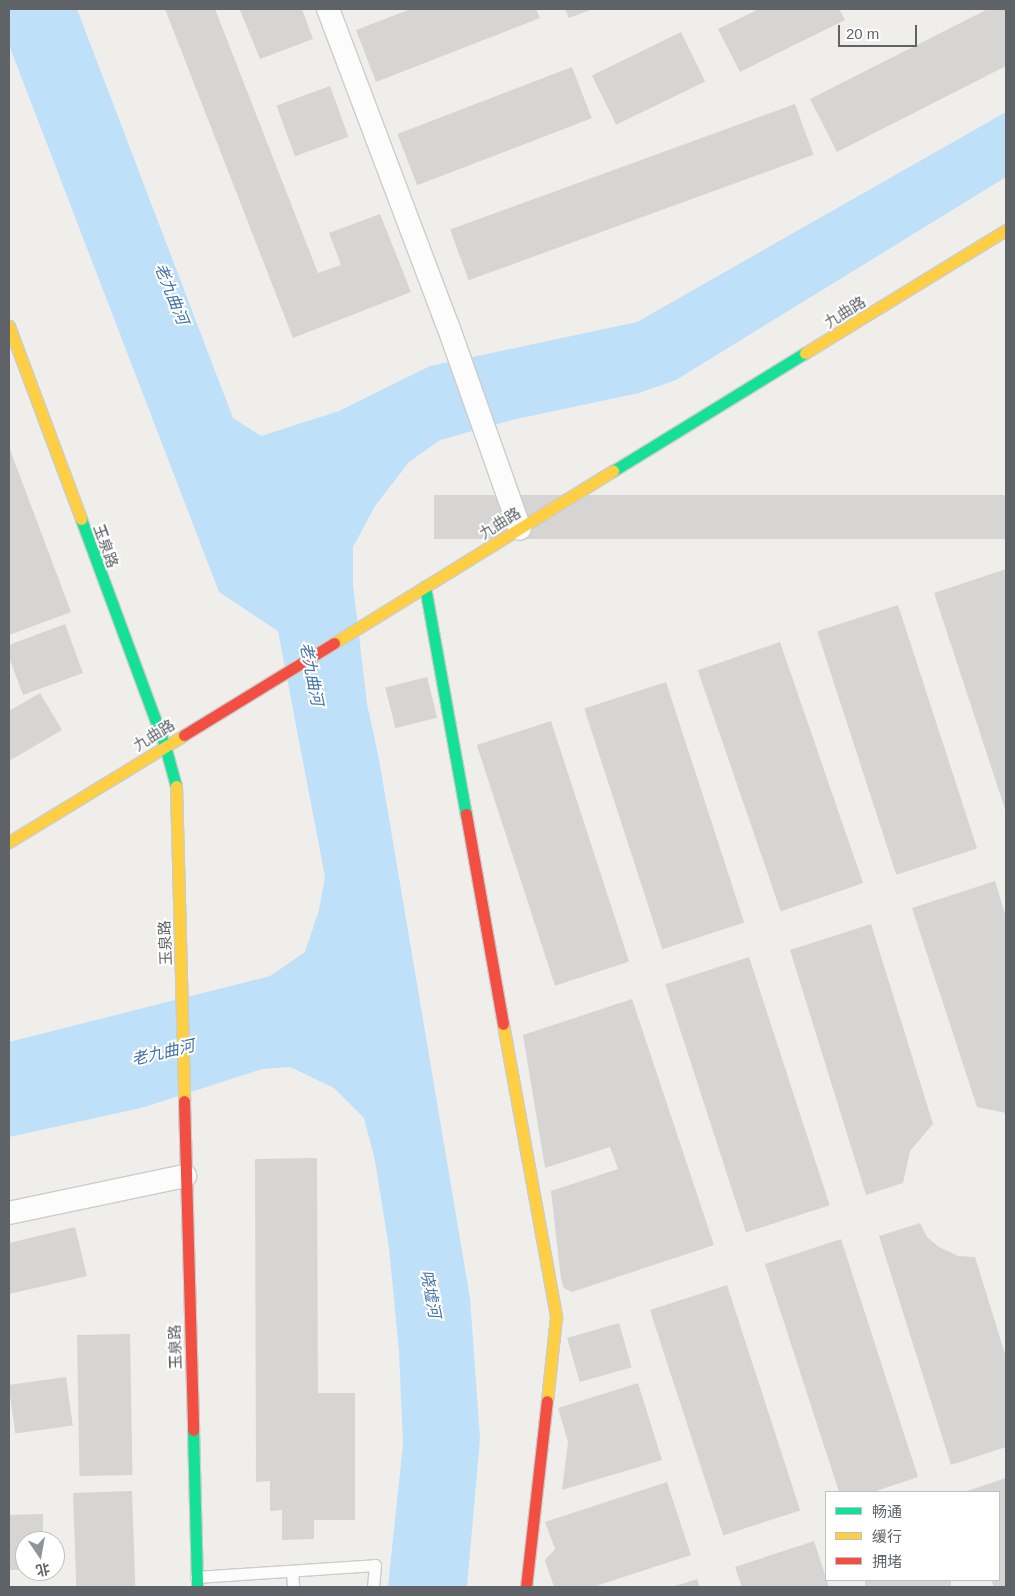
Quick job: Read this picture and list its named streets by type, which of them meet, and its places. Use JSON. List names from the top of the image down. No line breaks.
{"streets":{"street":["九曲路","玉泉路"]},"crossings":[["九曲路","玉泉路"]],"water":["老九曲河","哓墟河"],"legend":["畅通","缓行","拥堵"],"scale_bar":"20 m","north":"bottom"}
